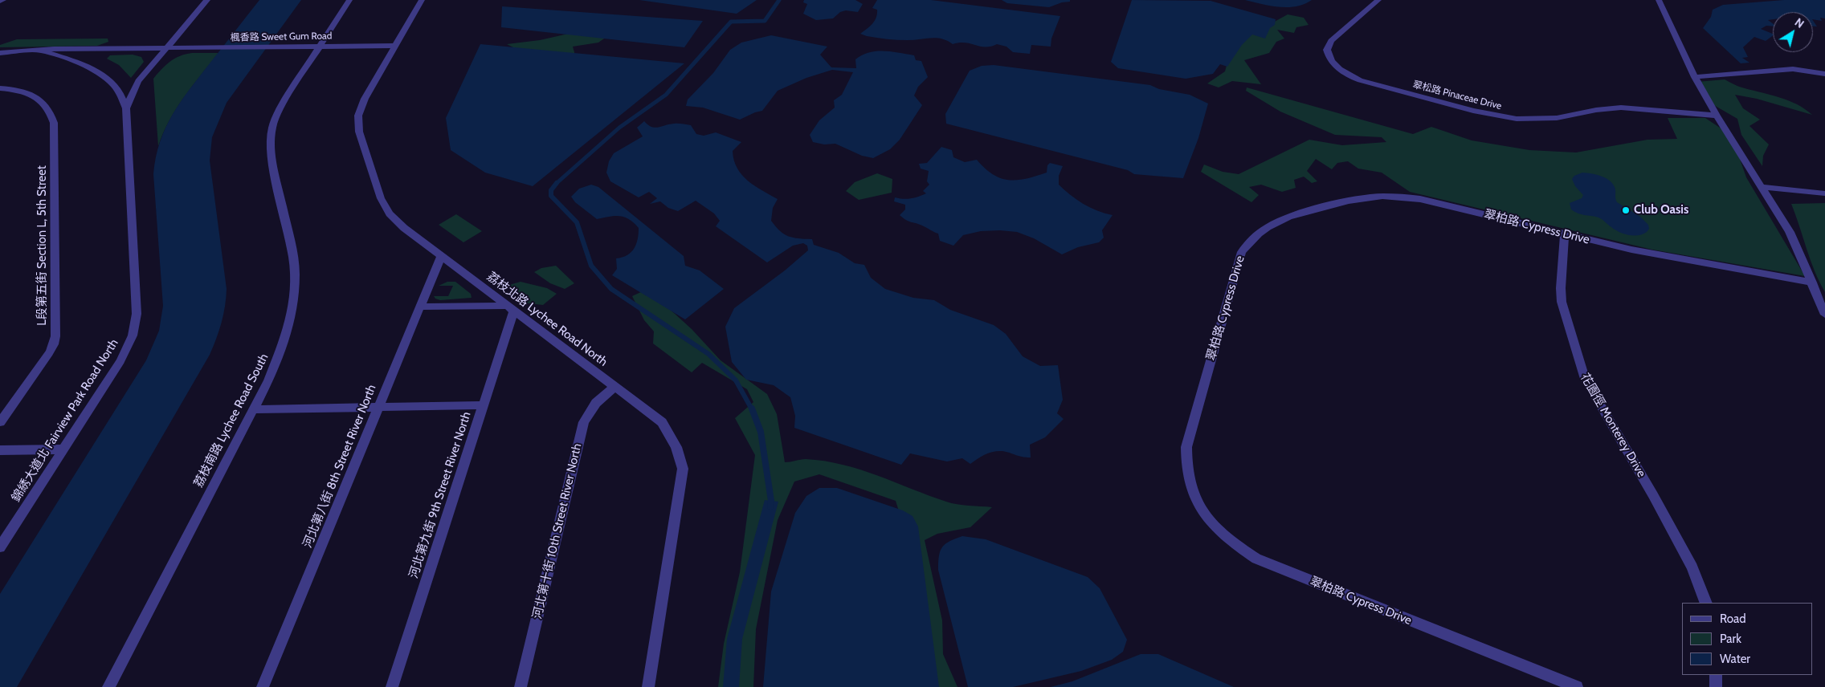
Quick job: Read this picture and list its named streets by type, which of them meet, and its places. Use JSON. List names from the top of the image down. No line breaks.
{"streets":{"street":["楓香路 Sweet Gum Road","翠松路 Pinaceae Drive","翠柏路 Cypress Drive","L段第五街 Section L, 5th Street","荔枝北路 Lychee Road North","錦綉大道北 Fairview Park Road North","荔枝南路 Lychee Road South","花園徑 Monterey Drive","河北第八街 8th Street River North","河北第九街 9th Street River North","河北第十街 10th Street River North"]},"crossings":[["楓香路 Sweet Gum Road","荔枝北路 Lychee Road North"],["楓香路 Sweet Gum Road","荔枝南路 Lychee Road South"],["翠柏路 Cypress Drive","花園徑 Monterey Drive"],["荔枝北路 Lychee Road North","河北第八街 8th Street River North"],["荔枝北路 Lychee Road North","河北第九街 9th Street River North"],["荔枝北路 Lychee Road North","河北第十街 10th Street River North"]],"places":["Club Oasis"],"legend":["Road","Park","Water"],"north":"top right"}
